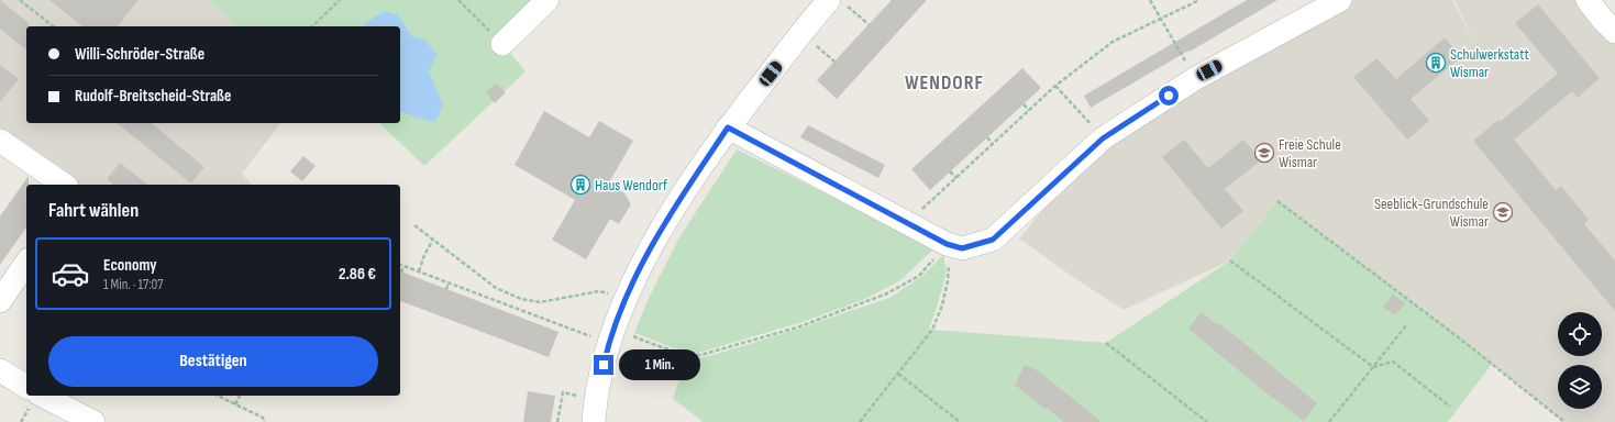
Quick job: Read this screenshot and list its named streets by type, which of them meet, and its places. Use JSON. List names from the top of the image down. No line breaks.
{"districts":["WENDORF"],"places":{"building":["Schulwerkstatt Wismar","Haus Wendorf"],"school or university":["Freie Schule Wismar","Seeblick-Grundschule Wismar"]},"page":{"banner":["Willi-Schröder-Straße","Rudolf-Breitscheid-Straße"],"heading":"Fahrt wählen","list":[{"name":"Economy","note":"1 Min. · 17:07","value":"2.86 €"}],"buttons":"Bestätigen","bubble":"1 Min."}}
